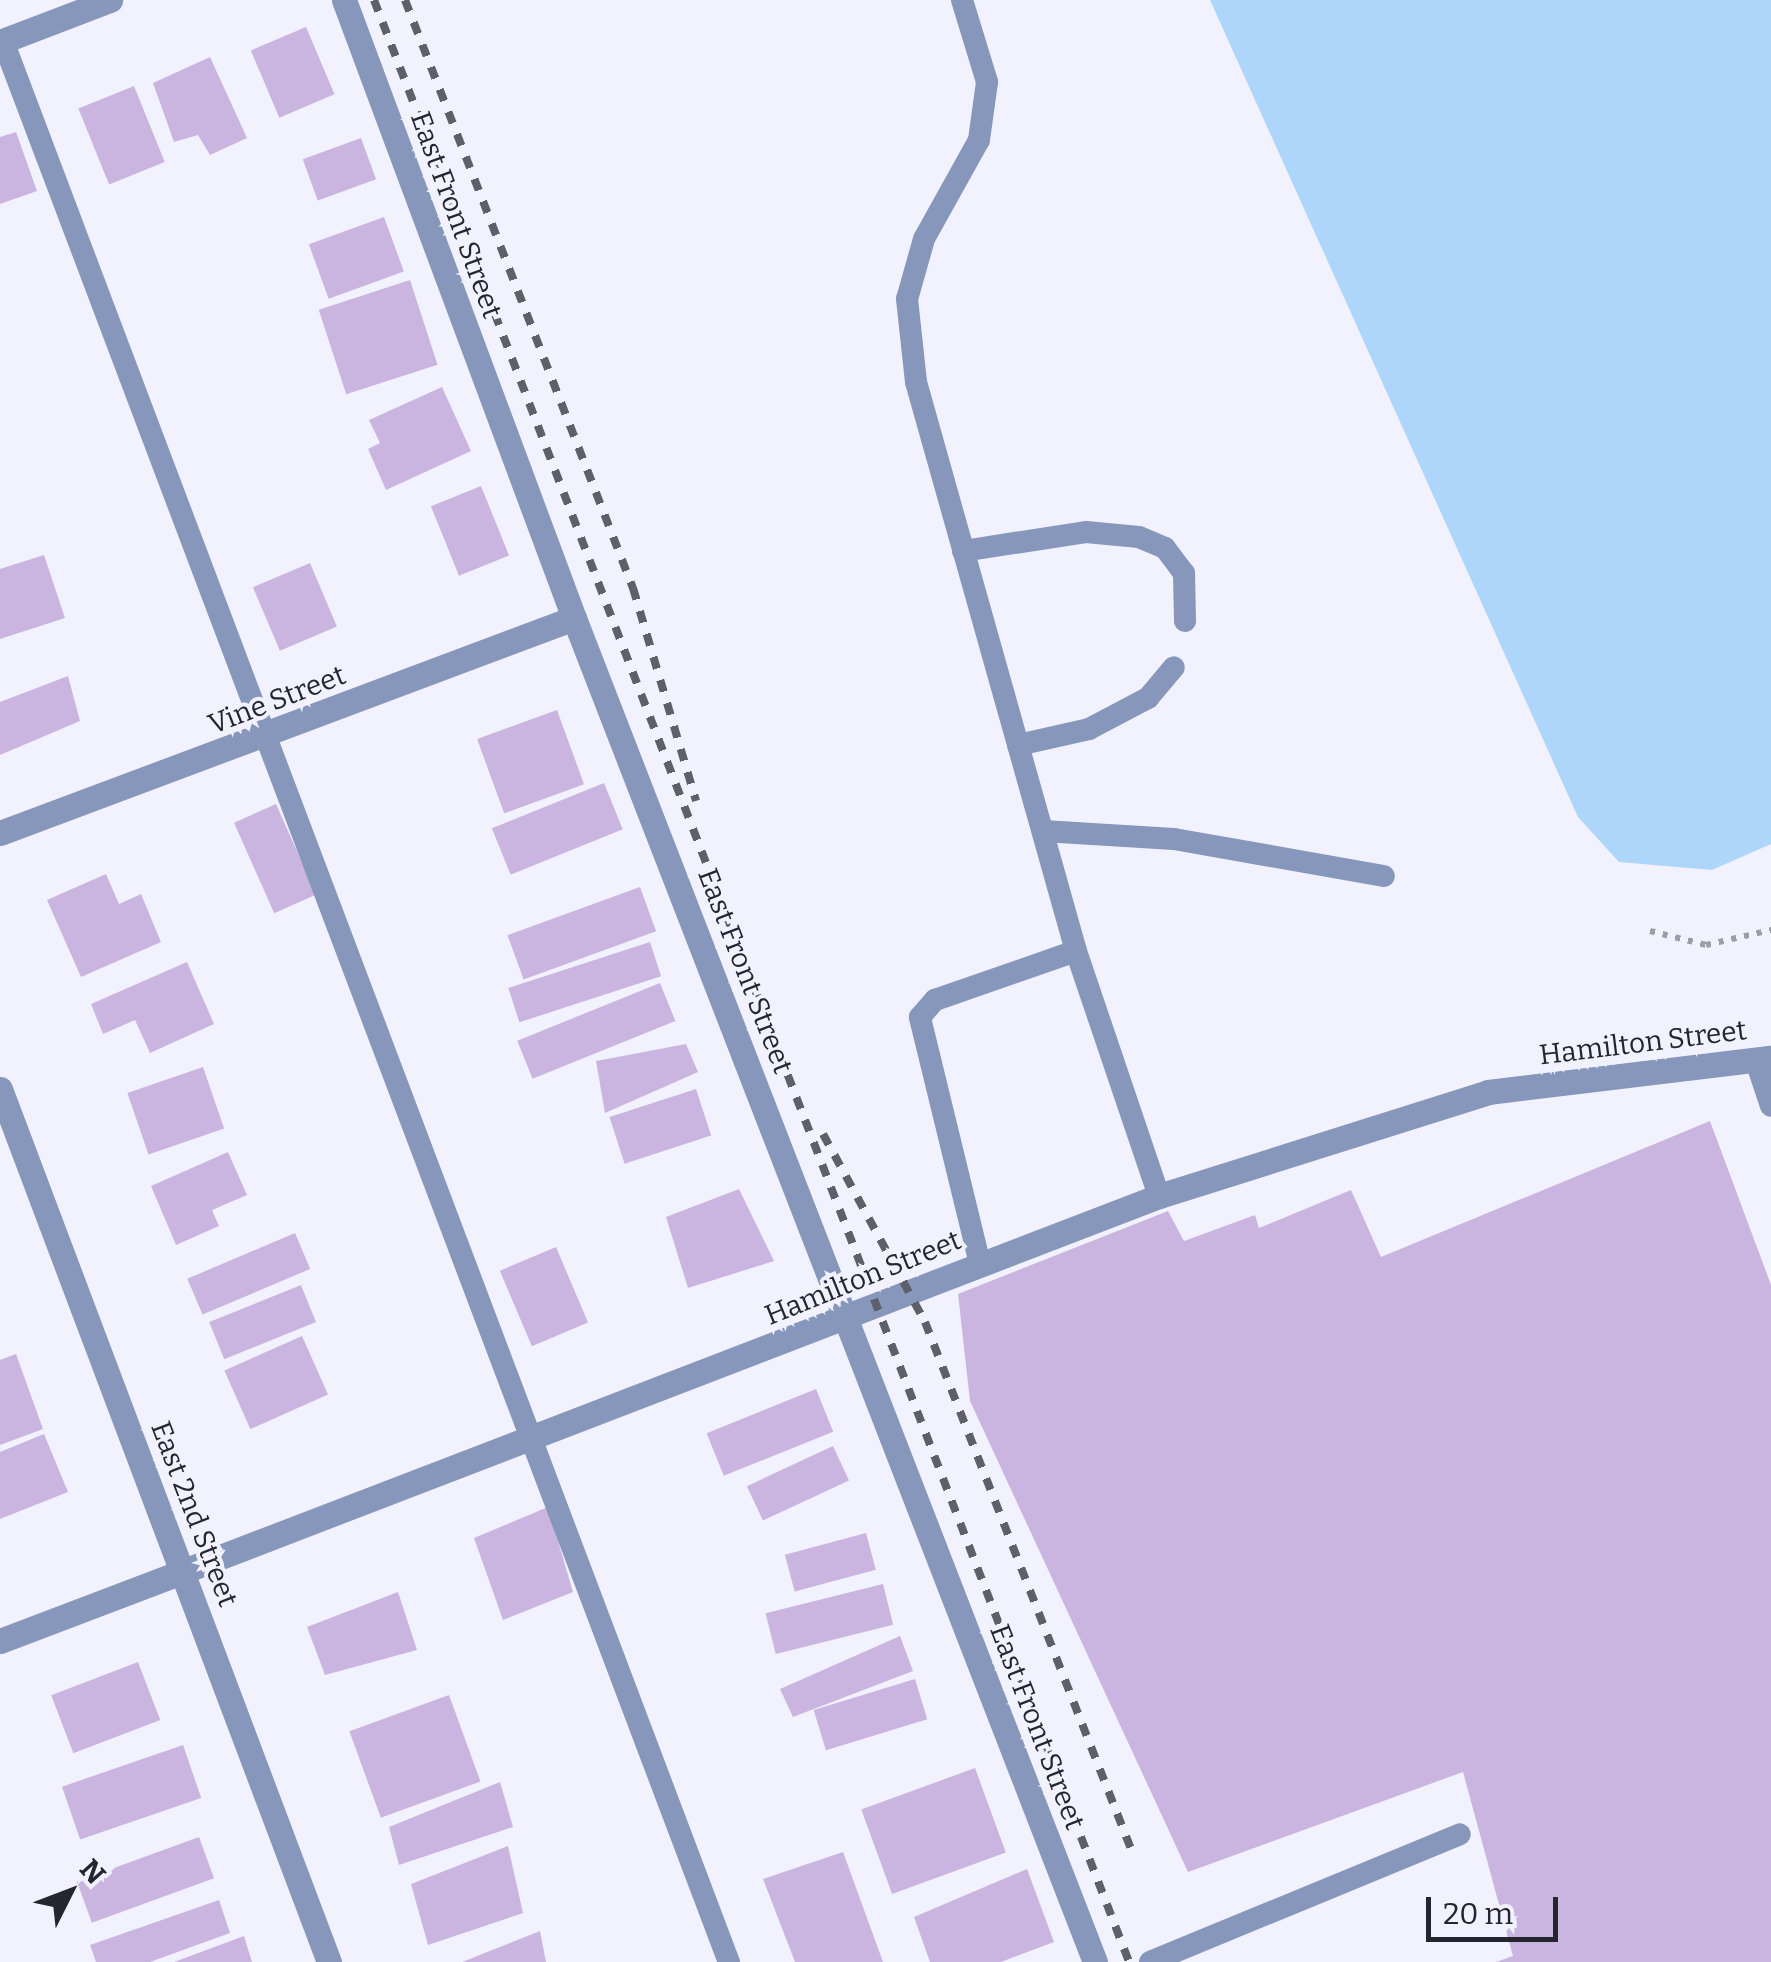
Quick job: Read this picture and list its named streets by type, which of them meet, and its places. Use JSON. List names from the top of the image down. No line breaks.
{"streets":{"street":["East Front Street","Vine Street","Hamilton Street","East 2nd Street"]},"crossings":[["East Front Street","Vine Street"],["East Front Street","Hamilton Street"],["Hamilton Street","East 2nd Street"]],"scale_bar":"20 m","north":"top right"}
